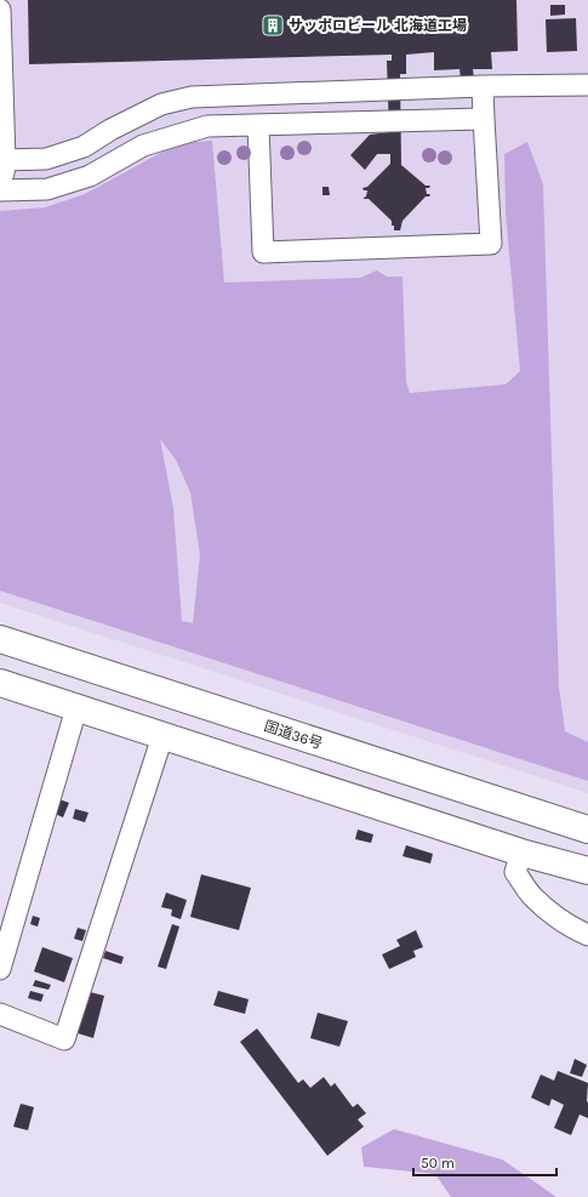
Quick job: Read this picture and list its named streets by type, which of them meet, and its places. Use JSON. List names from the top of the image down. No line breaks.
{"streets":{"highway":["国道36号"]},"places":{"building":["サッポロビール 北海道工場"]},"scale_bar":"50 m"}
